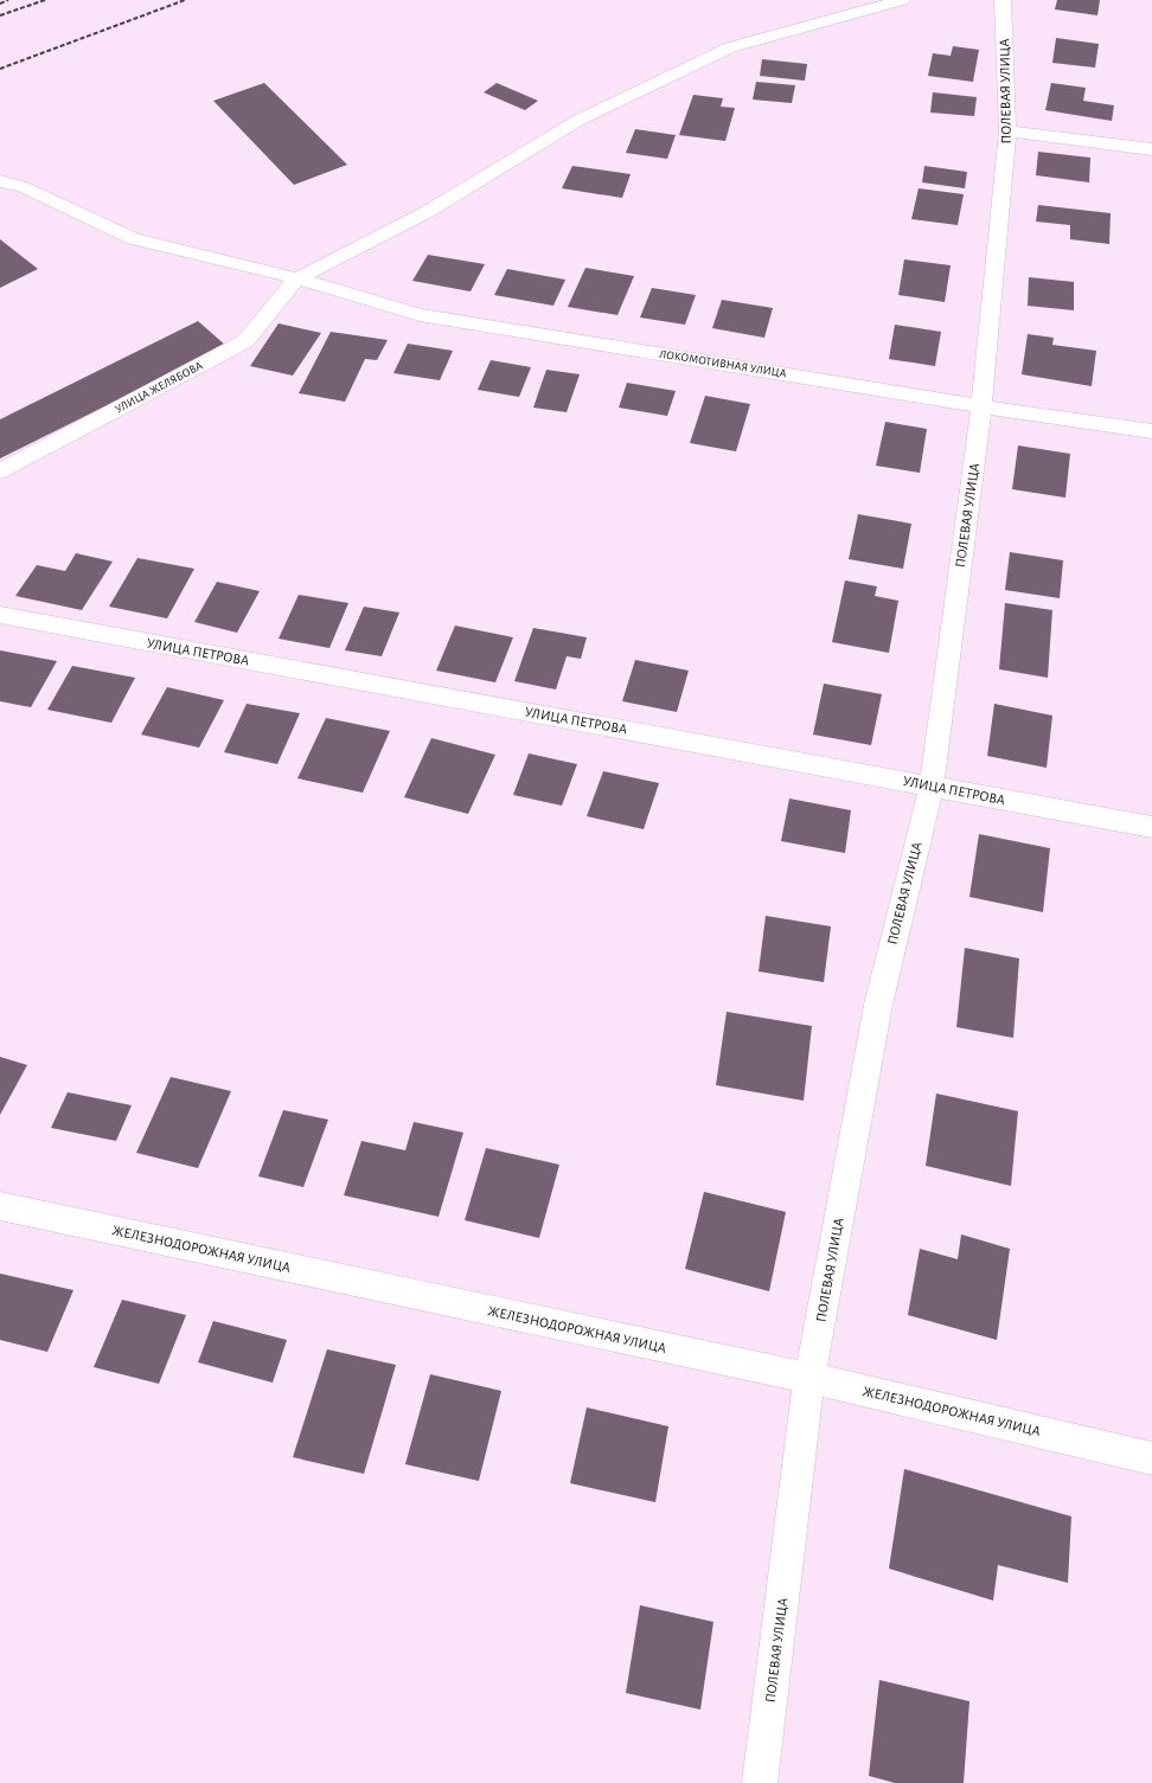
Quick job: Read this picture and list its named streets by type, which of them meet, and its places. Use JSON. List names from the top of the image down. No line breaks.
{"streets":{"street":["ПОЛЕВАЯ УЛИЦА","ЛОКОМОТИВНАЯ УЛИЦА","УЛИЦА ЖЕЛЯБОВА","УЛИЦА ПЕТРОВА","ЖЕЛЕЗНОДОРОЖНАЯ УЛИЦА"]},"crossings":[["ПОЛЕВАЯ УЛИЦА","ЛОКОМОТИВНАЯ УЛИЦА"],["ПОЛЕВАЯ УЛИЦА","УЛИЦА ПЕТРОВА"],["ПОЛЕВАЯ УЛИЦА","ЖЕЛЕЗНОДОРОЖНАЯ УЛИЦА"],["ЛОКОМОТИВНАЯ УЛИЦА","УЛИЦА ЖЕЛЯБОВА"]]}
